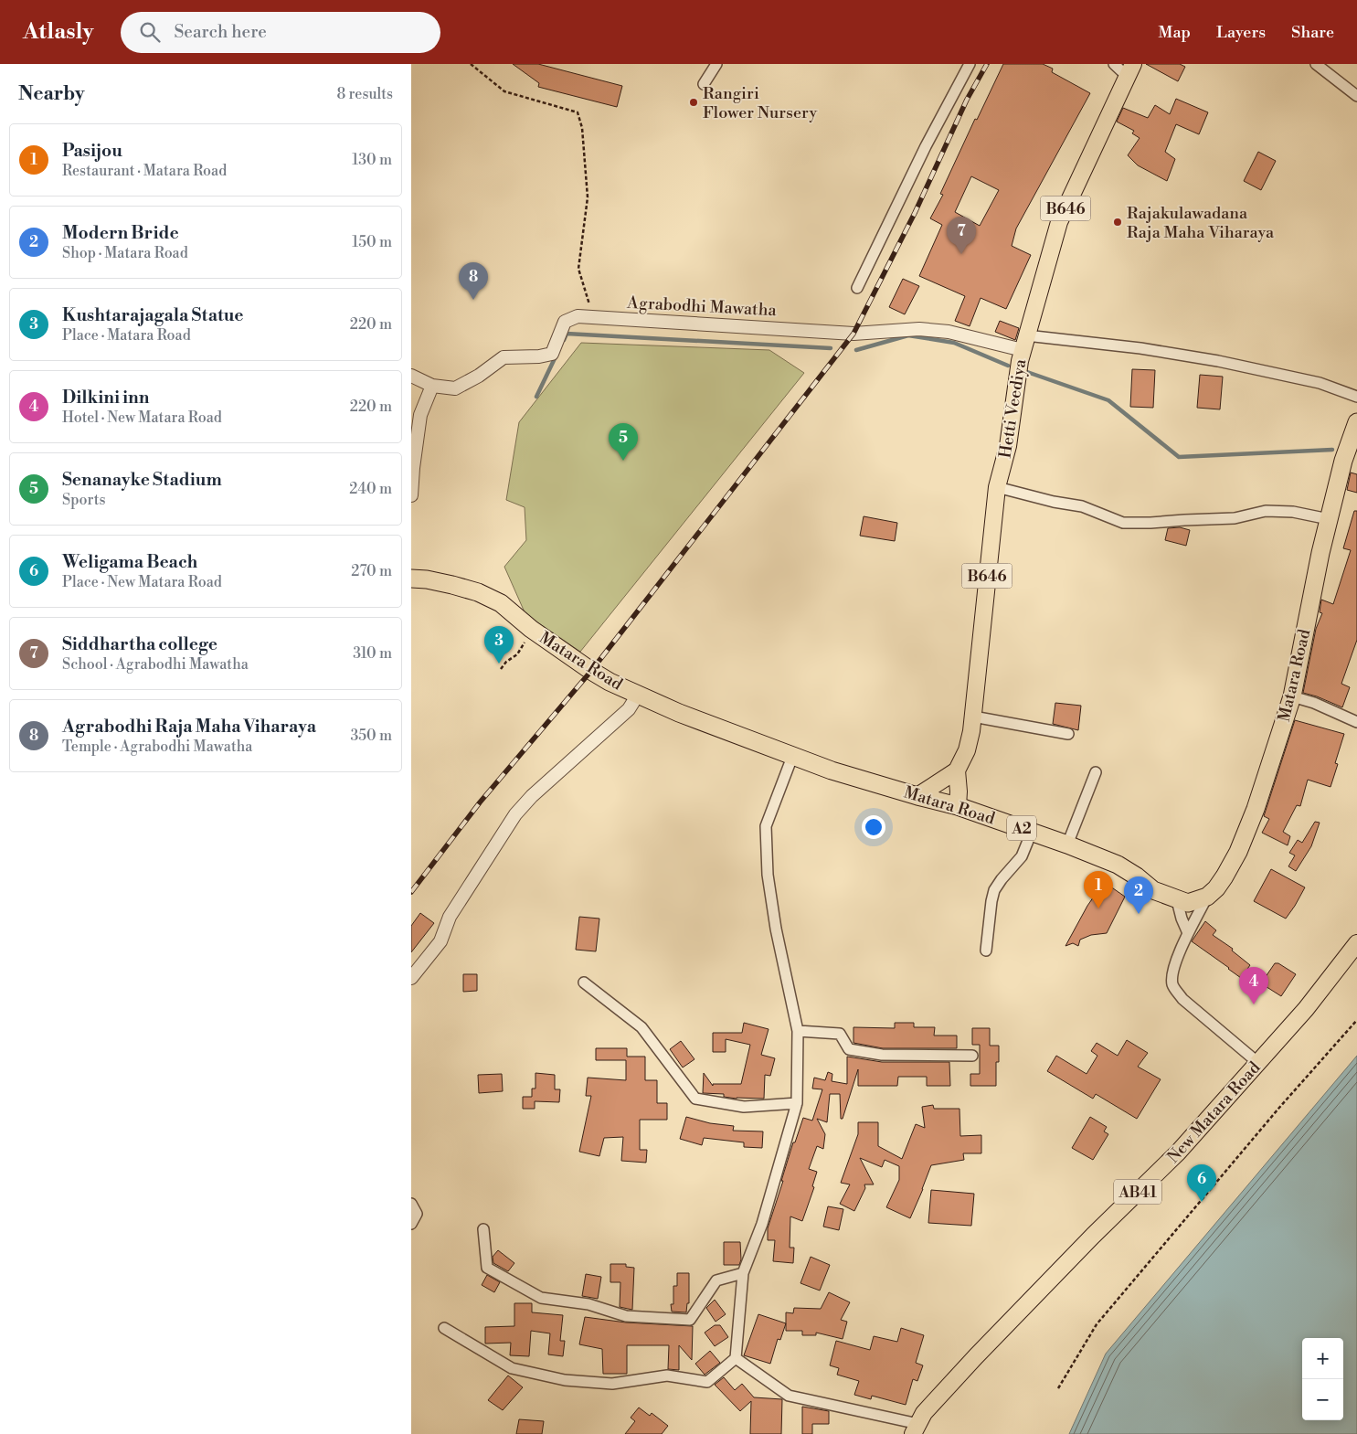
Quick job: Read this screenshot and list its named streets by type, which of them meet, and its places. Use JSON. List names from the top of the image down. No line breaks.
{"streets":{"highway":["Matara Road","A2"],"main road":["B646","Hetti Veediya","New Matara Road","AB41"],"street":["Agrabodhi Mawatha"]},"crossings":[["Agrabodhi Mawatha","Hetti Veediya"]],"places":["Rangiri Flower Nursery","Rajakulawadana Raja Maha Viharaya"],"page":{"header":"Atlasly","search":"Search here","nav":["Map","Layers","Share"],"heading":["Nearby","8 results"],"list":[{"mark":"1","name":"Pasijou","note":"Restaurant · Matara Road","value":"130 m"},{"mark":"2","name":"Modern Bride","note":"Shop · Matara Road","value":"150 m"},{"mark":"3","name":"Kushtarajagala Statue","note":"Place · Matara Road","value":"220 m"},{"mark":"4","name":"Dilkini inn","note":"Hotel · New Matara Road","value":"220 m"},{"mark":"5","name":"Senanayke Stadium","note":"Sports","value":"240 m"},{"mark":"6","name":"Weligama Beach","note":"Place · New Matara Road","value":"270 m"},{"mark":"7","name":"Siddhartha college","note":"School · Agrabodhi Mawatha","value":"310 m"},{"mark":"8","name":"Agrabodhi Raja Maha Viharaya","note":"Temple · Agrabodhi Mawatha","value":"350 m"}],"pins":["7","8","5","3","1","2","4","6"],"map_buttons":["+","−"]}}
